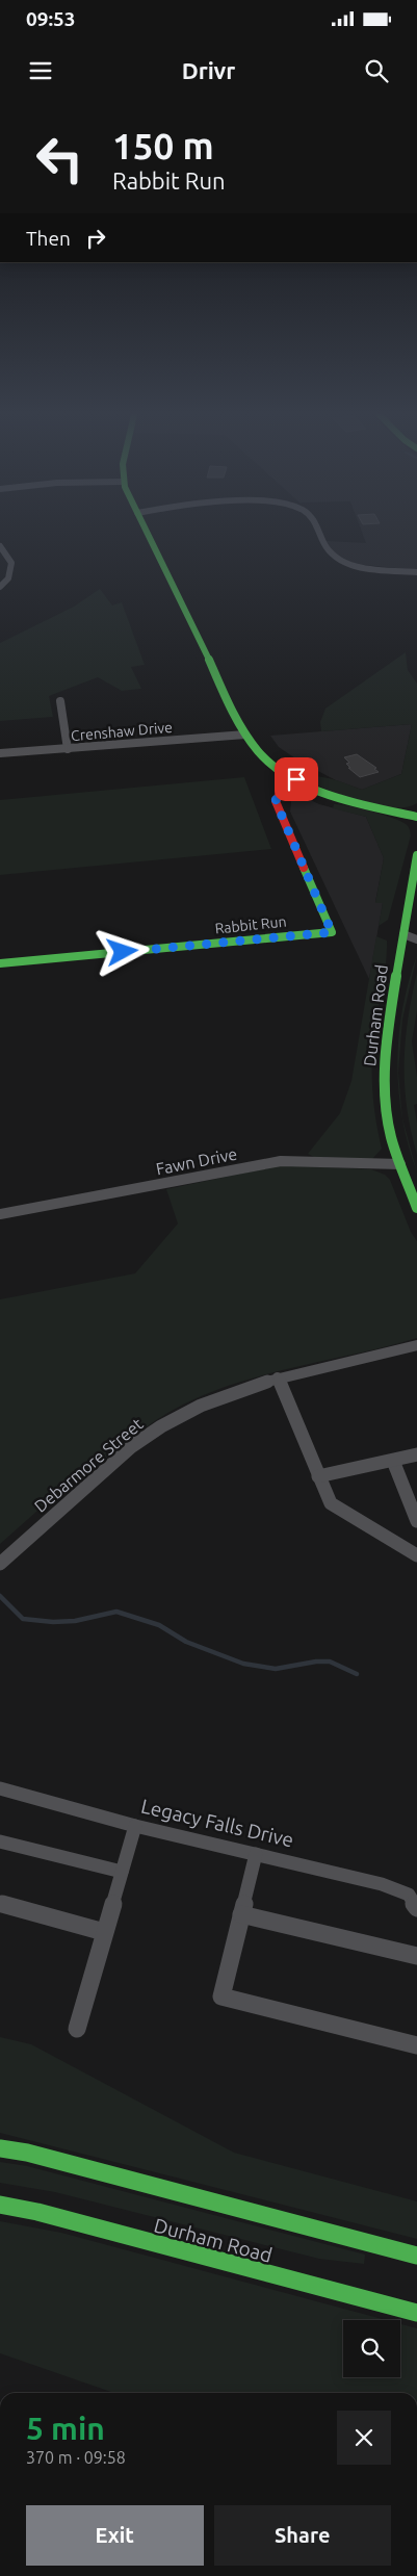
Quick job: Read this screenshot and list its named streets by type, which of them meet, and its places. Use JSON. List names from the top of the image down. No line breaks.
{"streets":{"main road":["Rabbit Run","Durham Road"],"street":["Crenshaw Drive","Fawn Drive","Debarmore Street","Legacy Falls Drive"]},"crossings":[["Durham Road","Fawn Drive"]],"page":{"status":"09:53","header":"Drivr","turn":["150 m","Rabbit Run"],"then":"Then","heading":["5 min","370 m · 09:58"],"buttons":["Exit","Share"]}}
